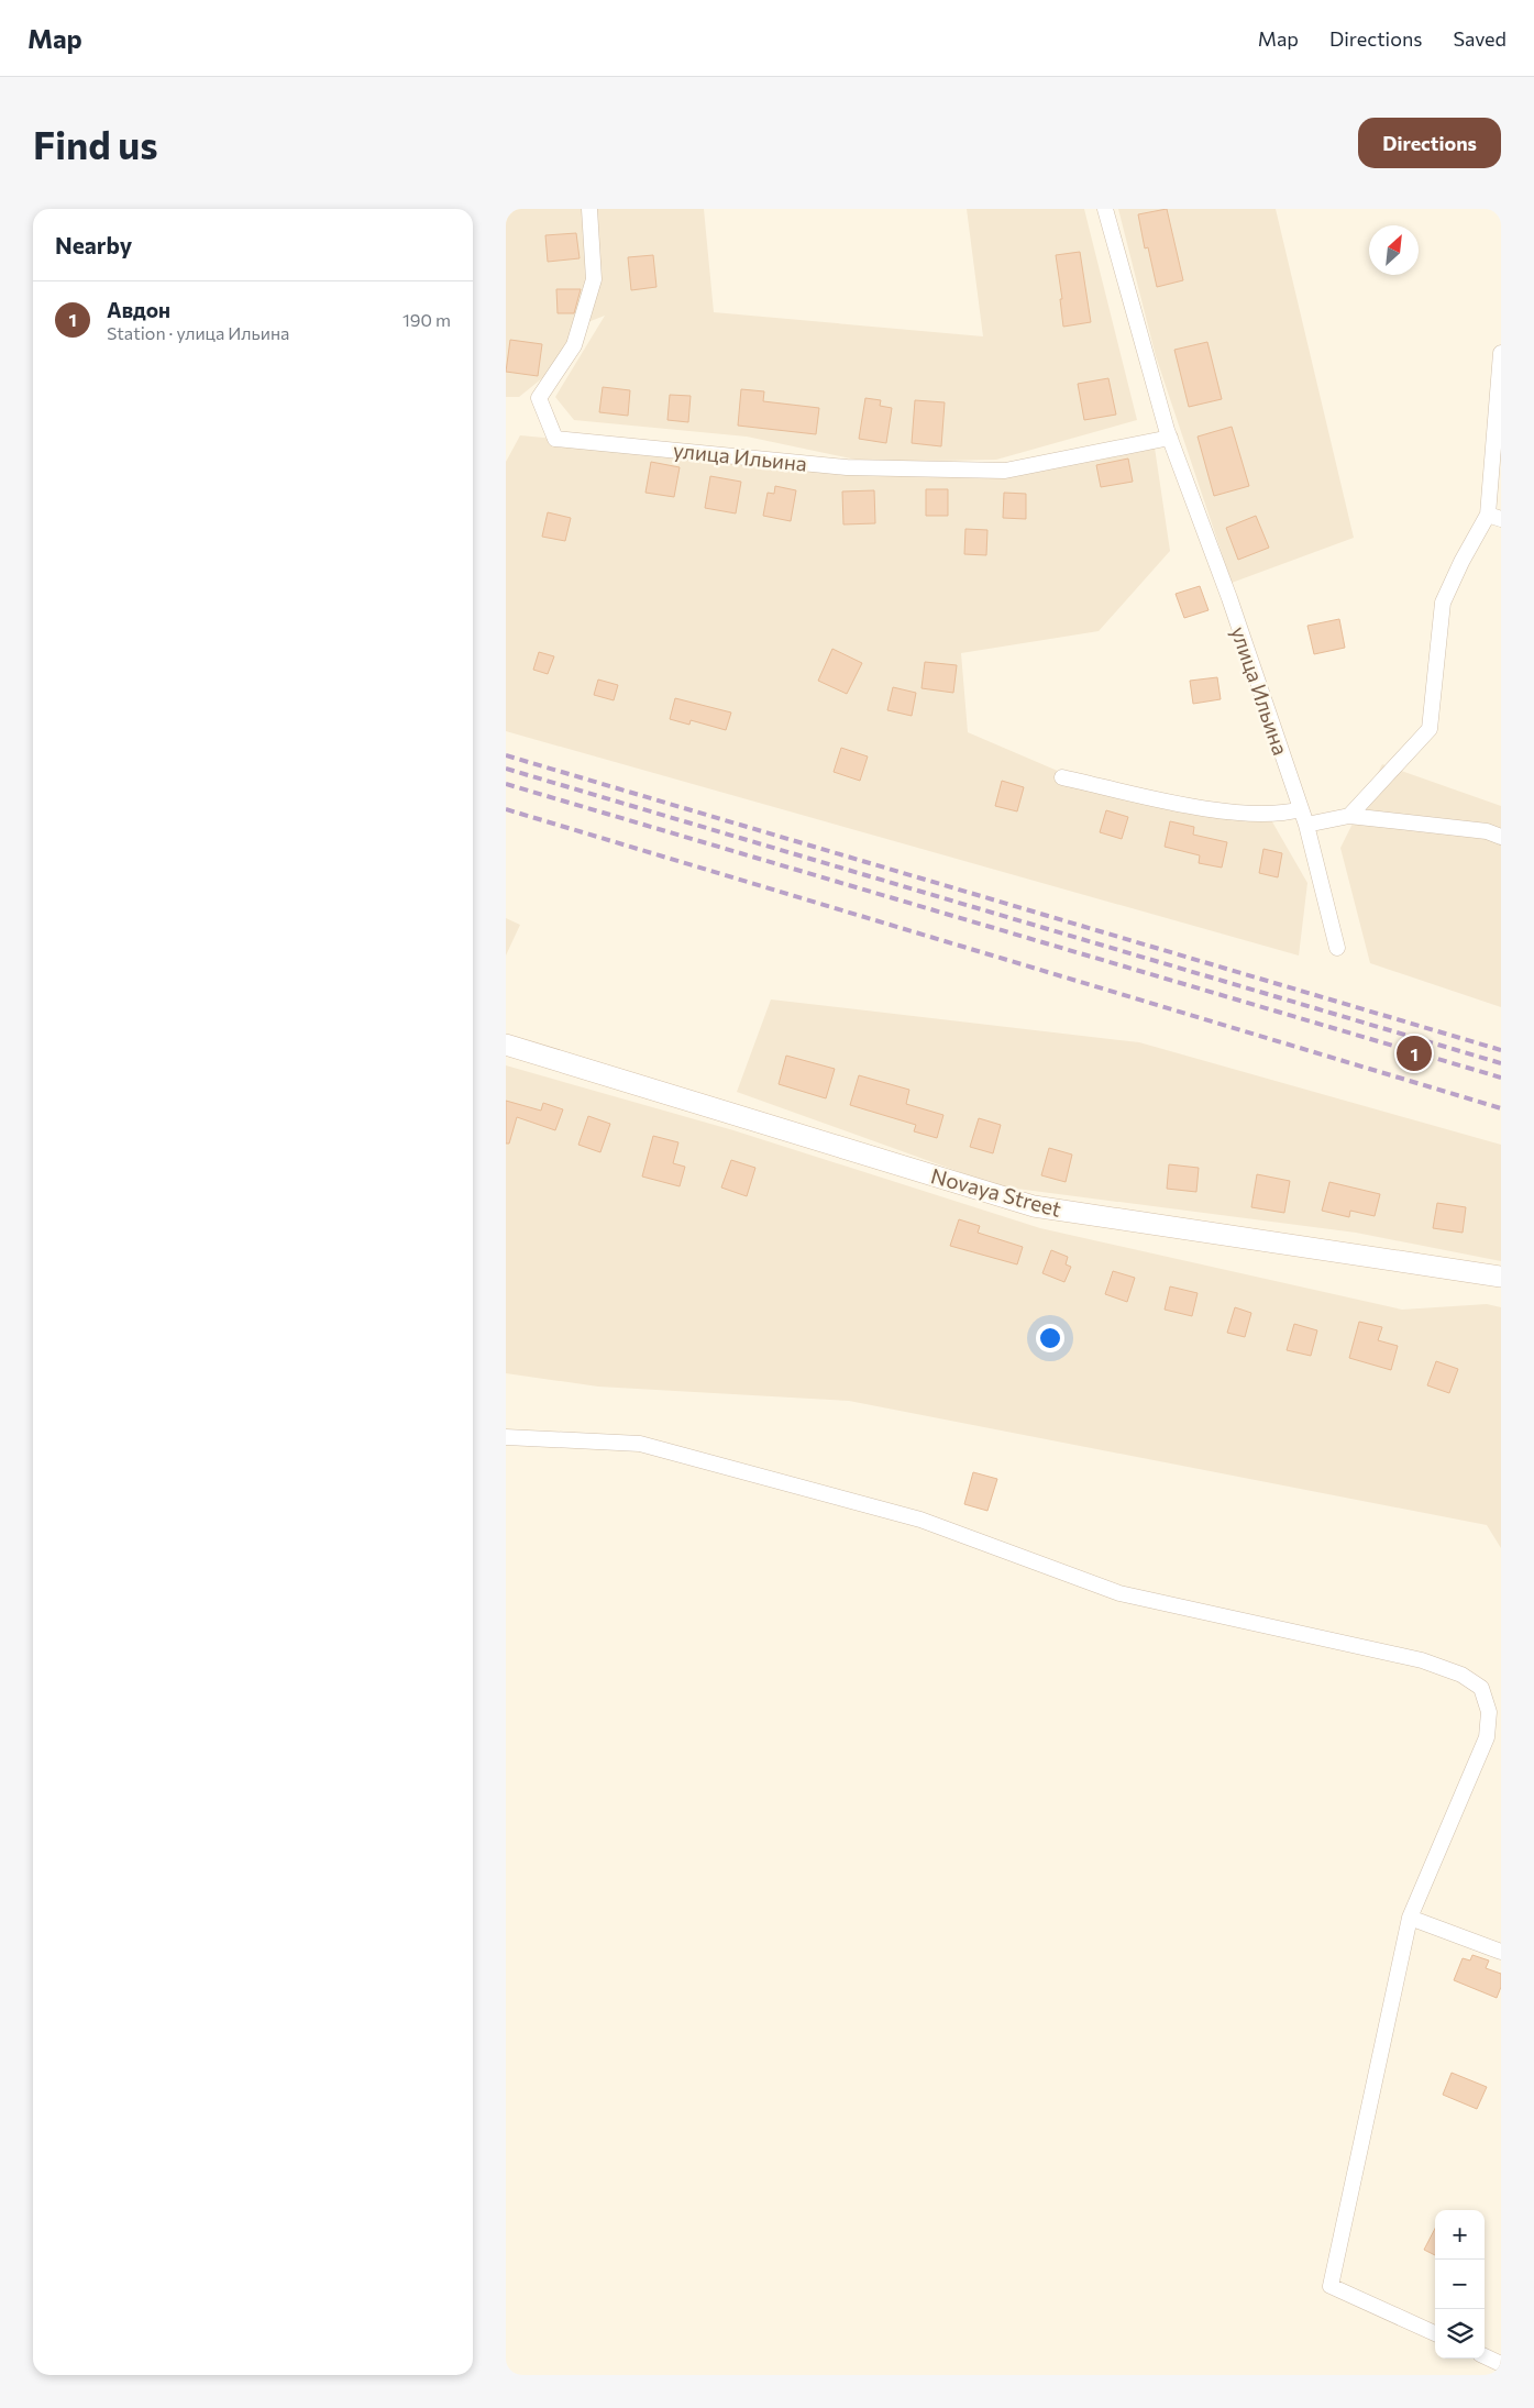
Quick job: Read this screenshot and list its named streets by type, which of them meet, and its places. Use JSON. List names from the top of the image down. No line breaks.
{"streets":{"street":["улица Ильина","Novaya Street"]},"north":"top right","page":{"header":"Map","nav":["Map","Directions","Saved"],"buttons":"Directions","title":"Find us","heading":"Nearby","list":[{"mark":"1","name":"Авдон","note":"Station · улица Ильина","value":"190 m"}],"pins":"1","map_buttons":["+","−"]}}
